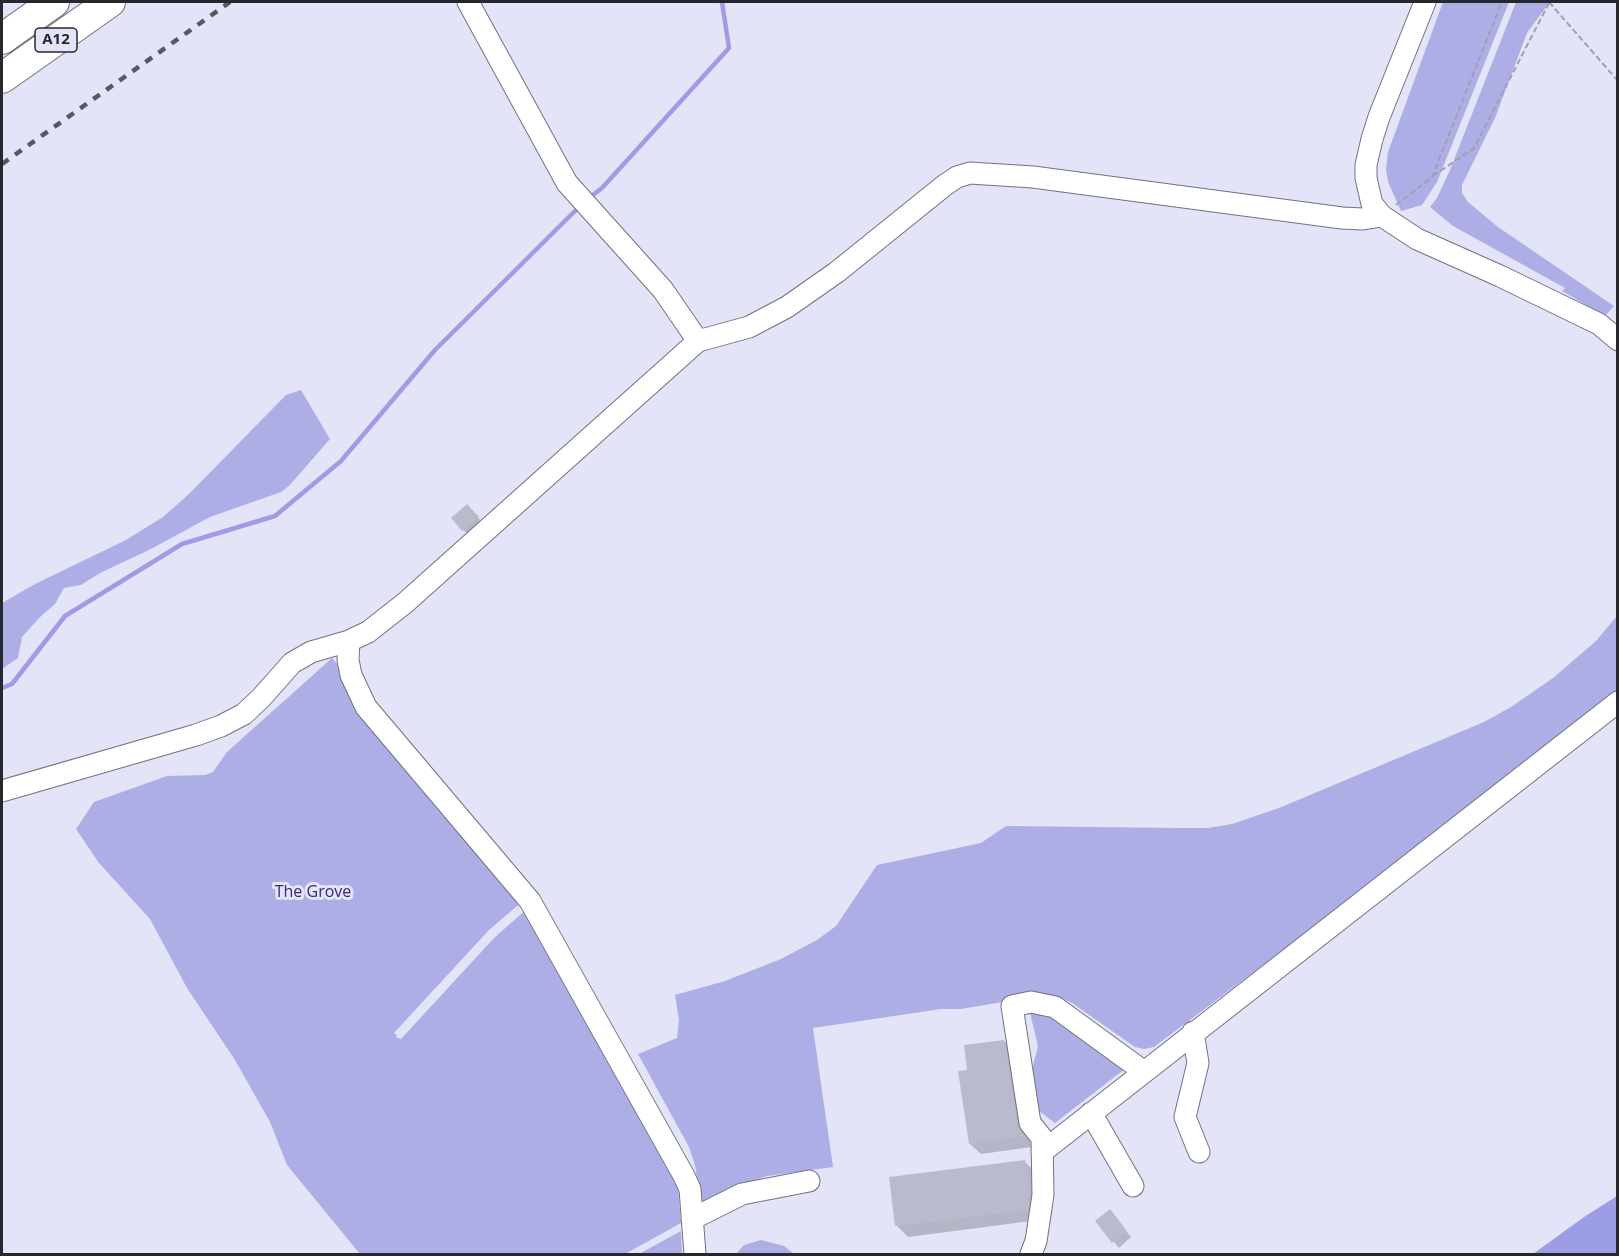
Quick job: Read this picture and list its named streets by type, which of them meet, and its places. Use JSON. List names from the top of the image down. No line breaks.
{"streets":{"highway":["A12"]},"parks":["The Grove"]}
